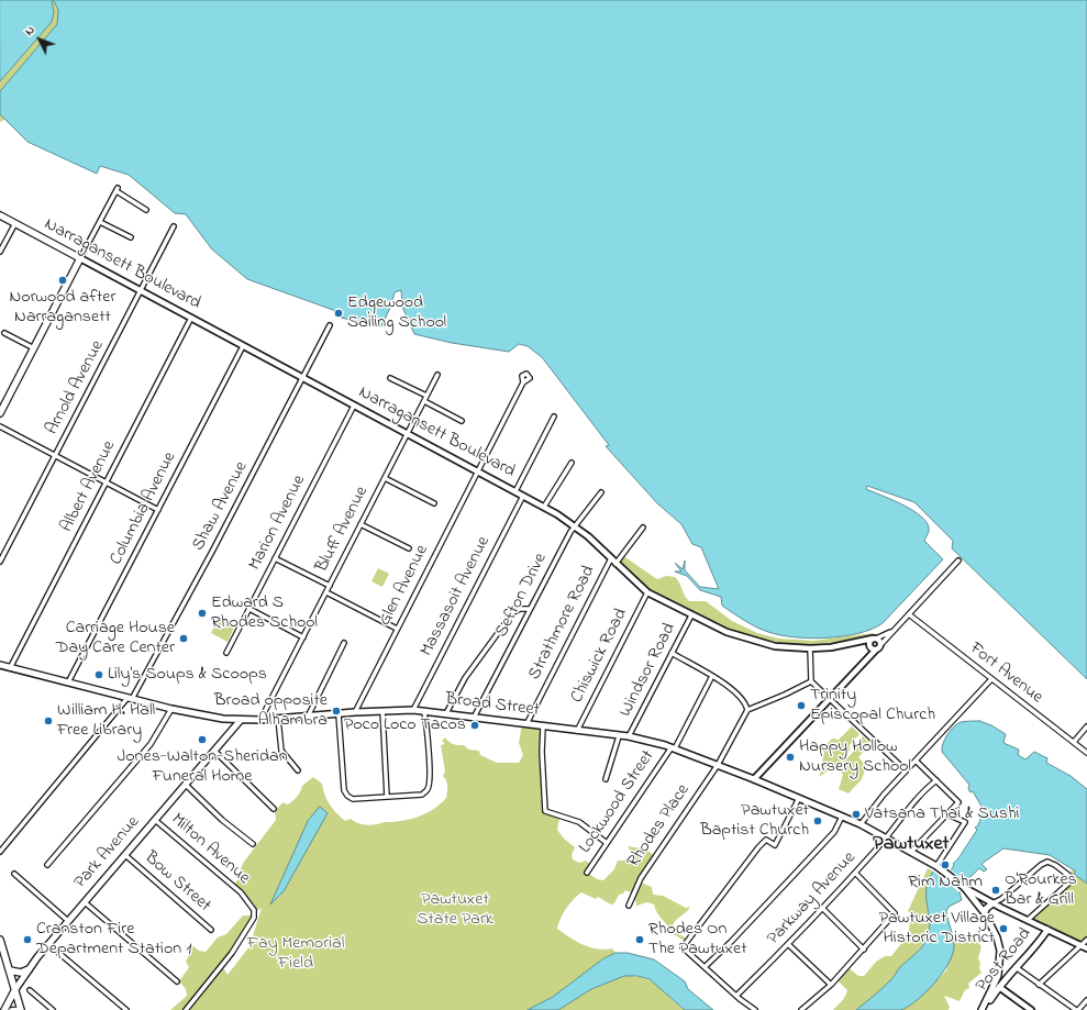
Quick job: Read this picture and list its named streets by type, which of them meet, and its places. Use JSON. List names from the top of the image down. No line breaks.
{"streets":{"main road":["Narragansett Boulevard","Broad Street","Park Avenue","Post Road"],"street":["Arnold Avenue","Albert Avenue","Shaw Avenue","Columbia Avenue","Marion Avenue","Bluff Avenue","Glen Avenue","Sefton Drive","Massasoit Avenue","Strathmore Road","Chiswick Road","Windsor Road","Fort Avenue","Lockwood Street","Rhodes Place","Milton Avenue","Bow Street","Parkway Avenue"]},"crossings":[["Narragansett Boulevard","Arnold Avenue"],["Narragansett Boulevard","Albert Avenue"],["Narragansett Boulevard","Shaw Avenue"],["Narragansett Boulevard","Columbia Avenue"],["Narragansett Boulevard","Marion Avenue"],["Narragansett Boulevard","Bluff Avenue"],["Narragansett Boulevard","Glen Avenue"],["Narragansett Boulevard","Sefton Drive"],["Narragansett Boulevard","Massasoit Avenue"],["Narragansett Boulevard","Strathmore Road"],["Narragansett Boulevard","Chiswick Road"],["Narragansett Boulevard","Windsor Road"],["Albert Avenue","Broad Street"],["Shaw Avenue","Broad Street"],["Columbia Avenue","Broad Street"],["Bluff Avenue","Broad Street"],["Glen Avenue","Broad Street"],["Sefton Drive","Broad Street"],["Massasoit Avenue","Broad Street"],["Strathmore Road","Broad Street"],["Chiswick Road","Broad Street"],["Windsor Road","Broad Street"],["Broad Street","Lockwood Street"],["Broad Street","Rhodes Place"],["Broad Street","Park Avenue"],["Broad Street","Parkway Avenue"],["Broad Street","Post Road"],["Milton Avenue","Park Avenue"],["Park Avenue","Bow Street"]],"districts":["Pawtuxet"],"parks":["Pawtuxet State Park","Fay Memorial Field"],"places":["Norwood after Narragansett","Edgewood Sailing School","Edward S Rhodes School","Carriage House Day Care Center","Lily's Soups & Scoops","Trinity Episcopal Church","Broad opposite Alhambra","William H. Hall Free Library","Poco Loco Tacos","Jones-Walton-Sheridan Funeral Home","Happy Hollow Nursery School","Vatsana Thai & Sushi","Pawtuxet Baptist Church","Rim Nahm","O'Rourkes Bar & Grill","Pawtuxet Village Historic District","Cranston Fire Department Station 1","Rhodes On The Pawtuxet"],"north":"top left"}
